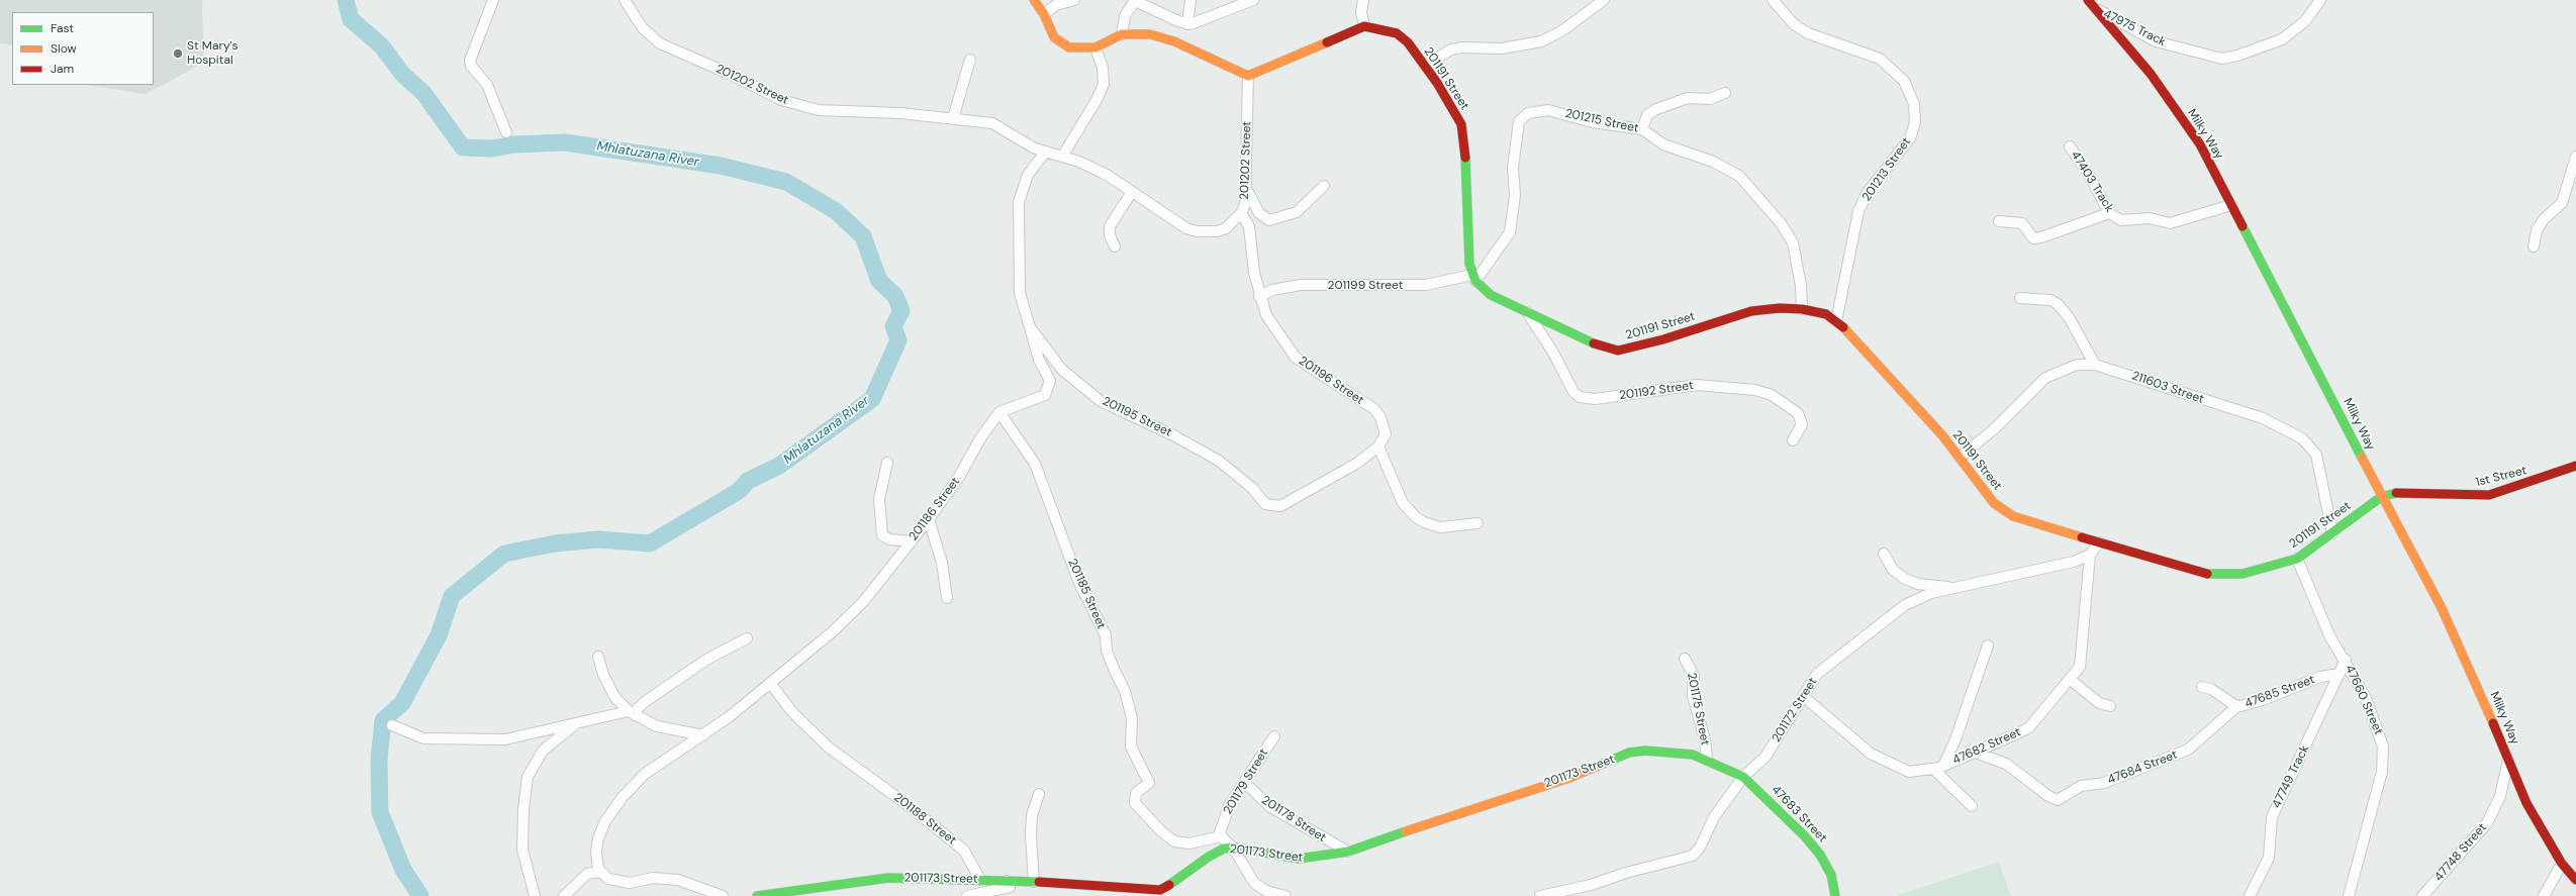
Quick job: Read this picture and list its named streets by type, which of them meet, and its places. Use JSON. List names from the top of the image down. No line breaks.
{"streets":{"street":["47975 Track","201191 Street","201202 Street","201215 Street","Milky Way","201213 Street","47403 Track","201199 Street","201196 Street","211603 Street","201192 Street","201195 Street","1st Street","201186 Street","201185 Street","47685 Street","47660 Street","201175 Street","201172 Street","47682 Street","47684 Street","201173 Street","47749 Track","201179 Street","47683 Street","201188 Street","201178 Street","47748 Street"]},"crossings":[["47975 Track","Milky Way"],["201191 Street","201215 Street"],["201191 Street","Milky Way"],["201191 Street","201213 Street"],["201191 Street","201199 Street"],["201191 Street","211603 Street"],["201191 Street","201192 Street"],["201191 Street","1st Street"],["201191 Street","47660 Street"],["201202 Street","201196 Street"],["201202 Street","201195 Street"],["201215 Street","201199 Street"],["Milky Way","47403 Track"],["Milky Way","1st Street"],["Milky Way","47748 Street"],["201199 Street","201196 Street"],["201196 Street","201195 Street"],["201186 Street","201185 Street"],["201186 Street","201188 Street"],["201185 Street","201179 Street"],["47685 Street","47684 Street"],["47685 Street","47749 Track"],["47660 Street","47749 Track"],["201175 Street","201173 Street"],["201172 Street","47682 Street"],["201172 Street","201173 Street"],["201172 Street","47683 Street"],["47682 Street","47684 Street"],["201173 Street","47683 Street"],["201173 Street","201188 Street"],["201173 Street","201178 Street"],["201179 Street","201178 Street"]],"water":["Mhlatuzana River"],"places":["St Mary's Hospital"],"legend":["Fast","Slow","Jam"]}
